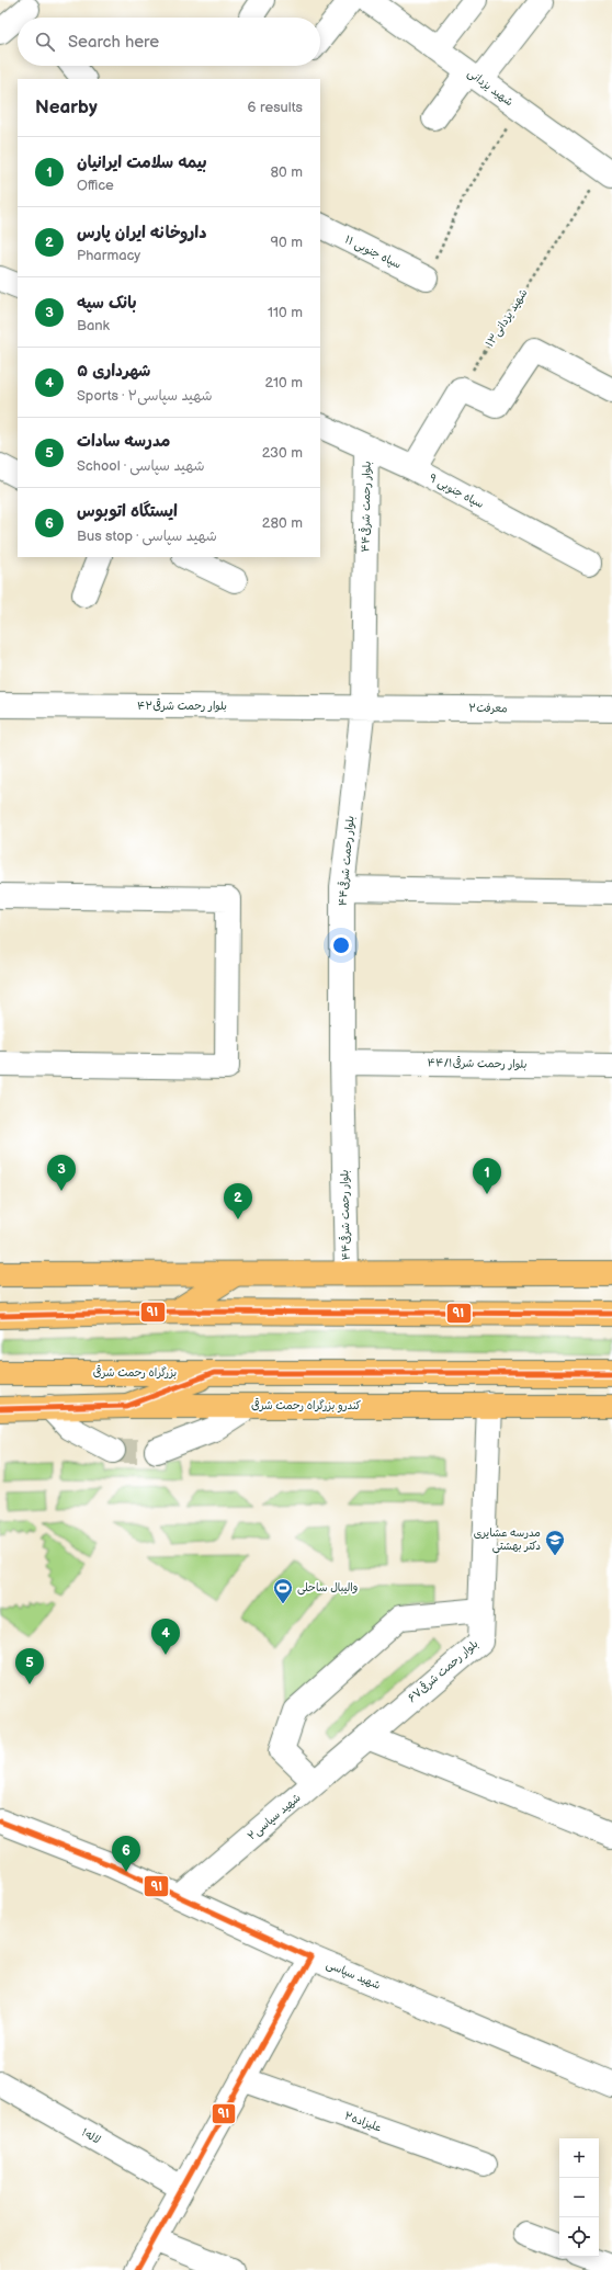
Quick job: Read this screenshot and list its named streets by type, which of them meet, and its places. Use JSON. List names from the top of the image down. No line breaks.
{"streets":{"main road":["بزرگراه رحمت شرقی","کندرو بزرگراه رحمت شرقی"],"street":["شهید یزدانی","۱۱ سپاه جنوبی","۹ سپاه جنوبی","۴۴بلوار رحمت شرقی","بلوار رحمت شرقی۴۲","معرفت۲","بلوار رحمت شرقی۴۴/۱","بلوار رحمت شرقی۶۷","شهید سپاسی۲","شهید سپاسی","علیزاده۲","۱لاله"],"path":["شهید یزدانی۱۳"]},"crossings":[["شهید یزدانی","شهید یزدانی۱۳"],["۹ سپاه جنوبی","۴۴بلوار رحمت شرقی"],["۴۴بلوار رحمت شرقی","بلوار رحمت شرقی۴۲"],["۴۴بلوار رحمت شرقی","معرفت۲"],["۴۴بلوار رحمت شرقی","بلوار رحمت شرقی۴۴/۱"],["بلوار رحمت شرقی۴۲","معرفت۲"],["کندرو بزرگراه رحمت شرقی","بلوار رحمت شرقی۶۷"],["بلوار رحمت شرقی۶۷","شهید سپاسی۲"],["شهید سپاسی۲","شهید سپاسی"]],"places":{"school or university":["مدرسه عشایری دکتر بهشتی"],"sports":["والیبال ساحلی"]},"lines":["transit line ۹۱"],"page":{"search":"Search here","heading":["Nearby","6 results"],"list":[{"mark":"1","name":"بیمه سلامت ایرانیان","note":"Office","value":"80 m"},{"mark":"2","name":"داروخانه ایران پارس","note":"Pharmacy","value":"90 m"},{"mark":"3","name":"بانک سپه","note":"Bank","value":"110 m"},{"mark":"4","name":"شهرداری ۵","note":"Sports · شهید سپاسی۲","value":"210 m"},{"mark":"5","name":"مدرسه سادات","note":"School · شهید سپاسی","value":"230 m"},{"mark":"6","name":"ایستگاه اتوبوس","note":"Bus stop · شهید سپاسی","value":"280 m"}],"pins":["3","1","2","4","5","6"],"map_buttons":["+","−"]}}
